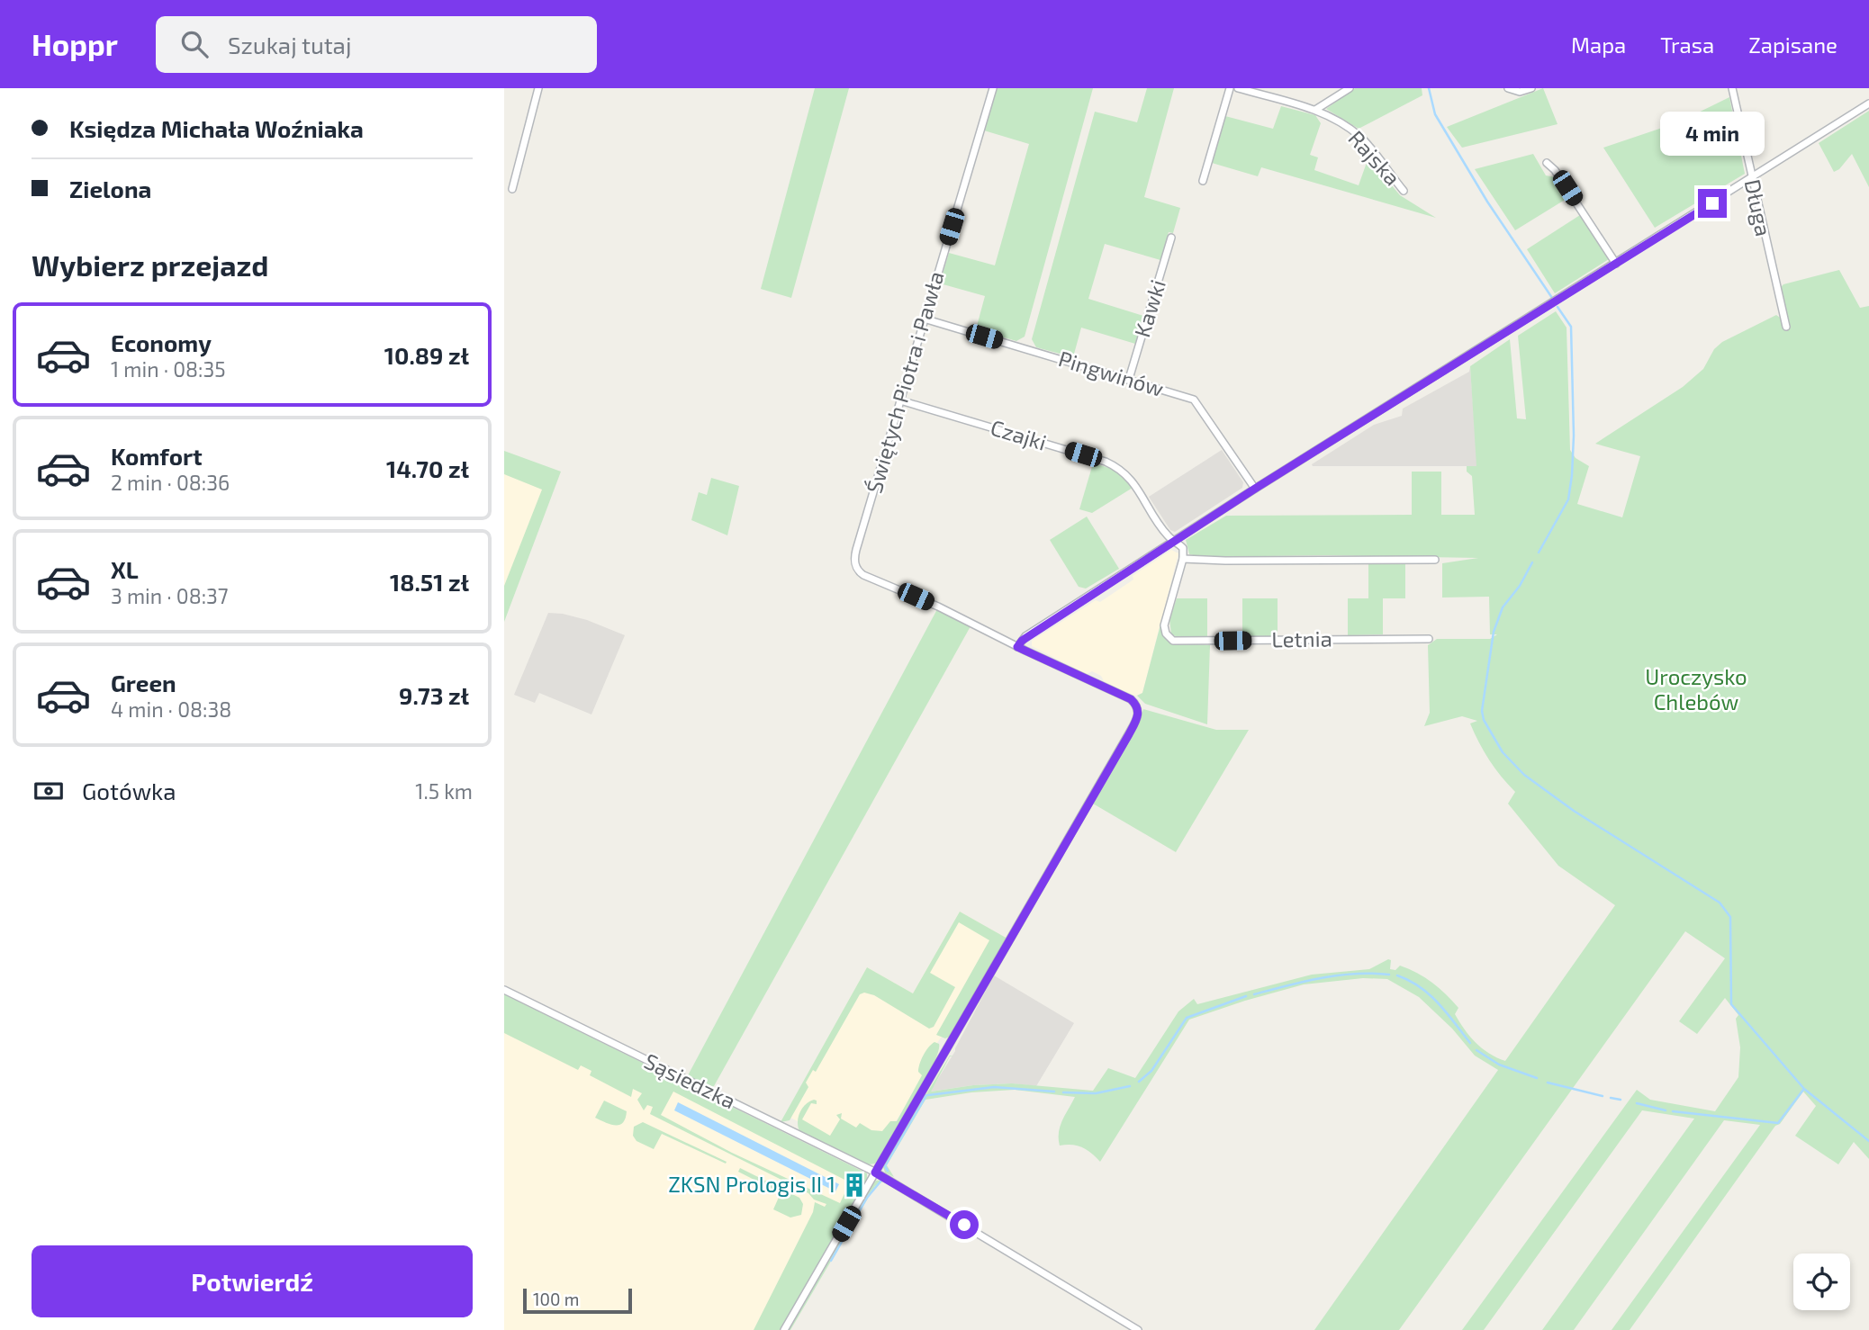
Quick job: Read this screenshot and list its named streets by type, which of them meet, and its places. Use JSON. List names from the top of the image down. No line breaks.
{"streets":{"street":["Rajska","Długa","Kawki","Pingwinów","Świętych Piotra i Pawła","Czajki","Letnia","Sąsiedzka"]},"crossings":[["Kawki","Pingwinów"],["Pingwinów","Świętych Piotra i Pawła"],["Świętych Piotra i Pawła","Czajki"]],"parks":["Uroczysko Chlebów"],"places":{"building":["ZKSN Prologis II 1"]},"scale_bar":"100 m","page":{"header":"Hoppr","search":"Szukaj tutaj","nav":["Mapa","Trasa","Zapisane"],"banner":["Księdza Michała Woźniaka","Zielona"],"bubble":"4 min","heading":"Wybierz przejazd","list":[{"name":"Economy","note":"1 min · 08:35","value":"10.89 zł"},{"name":"Komfort","note":"2 min · 08:36","value":"14.70 zł"},{"name":"XL","note":"3 min · 08:37","value":"18.51 zł"},{"name":"Green","note":"4 min · 08:38","value":"9.73 zł"}],"pay":["Gotówka","1.5 km"],"buttons":"Potwierdź","scale":"100 m"}}
